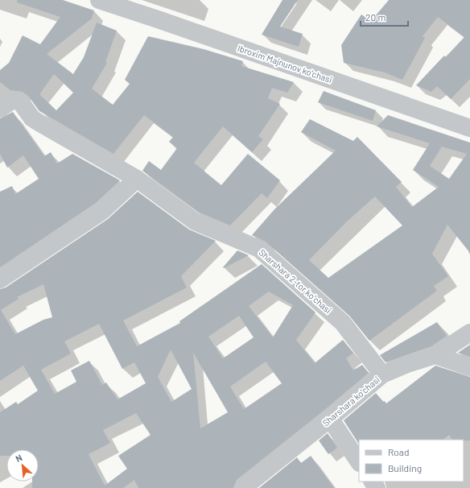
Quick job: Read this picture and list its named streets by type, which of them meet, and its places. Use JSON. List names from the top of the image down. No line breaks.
{"streets":{"street":["Ibroxim Majnunov koʻchasi","Sharshara 2-tor koʻchasi","Sharshara koʻchasi"]},"crossings":[["Sharshara 2-tor koʻchasi","Sharshara koʻchasi"]],"legend":["Road","Building"],"scale_bar":"20 m","north":"top left"}
